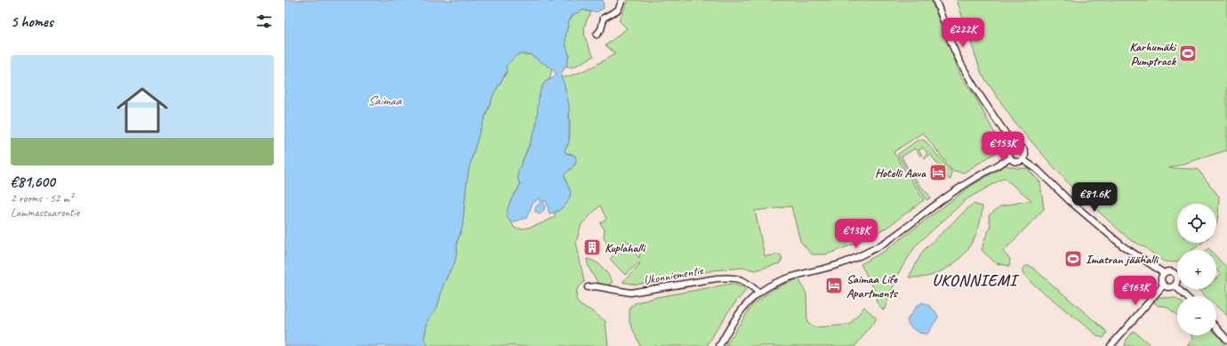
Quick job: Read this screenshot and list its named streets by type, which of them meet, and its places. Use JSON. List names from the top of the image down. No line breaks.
{"streets":{"street":["Ukonniementie"]},"districts":["UKONNIEMI"],"water":["Saimaa"],"places":{"sports":["Karhumäki Pumptrack","Imatran jäähalli"],"hotel":["Hotelli Aava","Saimaa Life Apartments"],"building":["Kuplahalli"]},"page":{"heading":"5 homes","price":["€222K","€153K","€81.6K","€138K","€163K"],"list":[{"name":"€81,600","note":"2 rooms · 52 m² · Lammassaarentie"}],"map_buttons":["+","−"]}}
